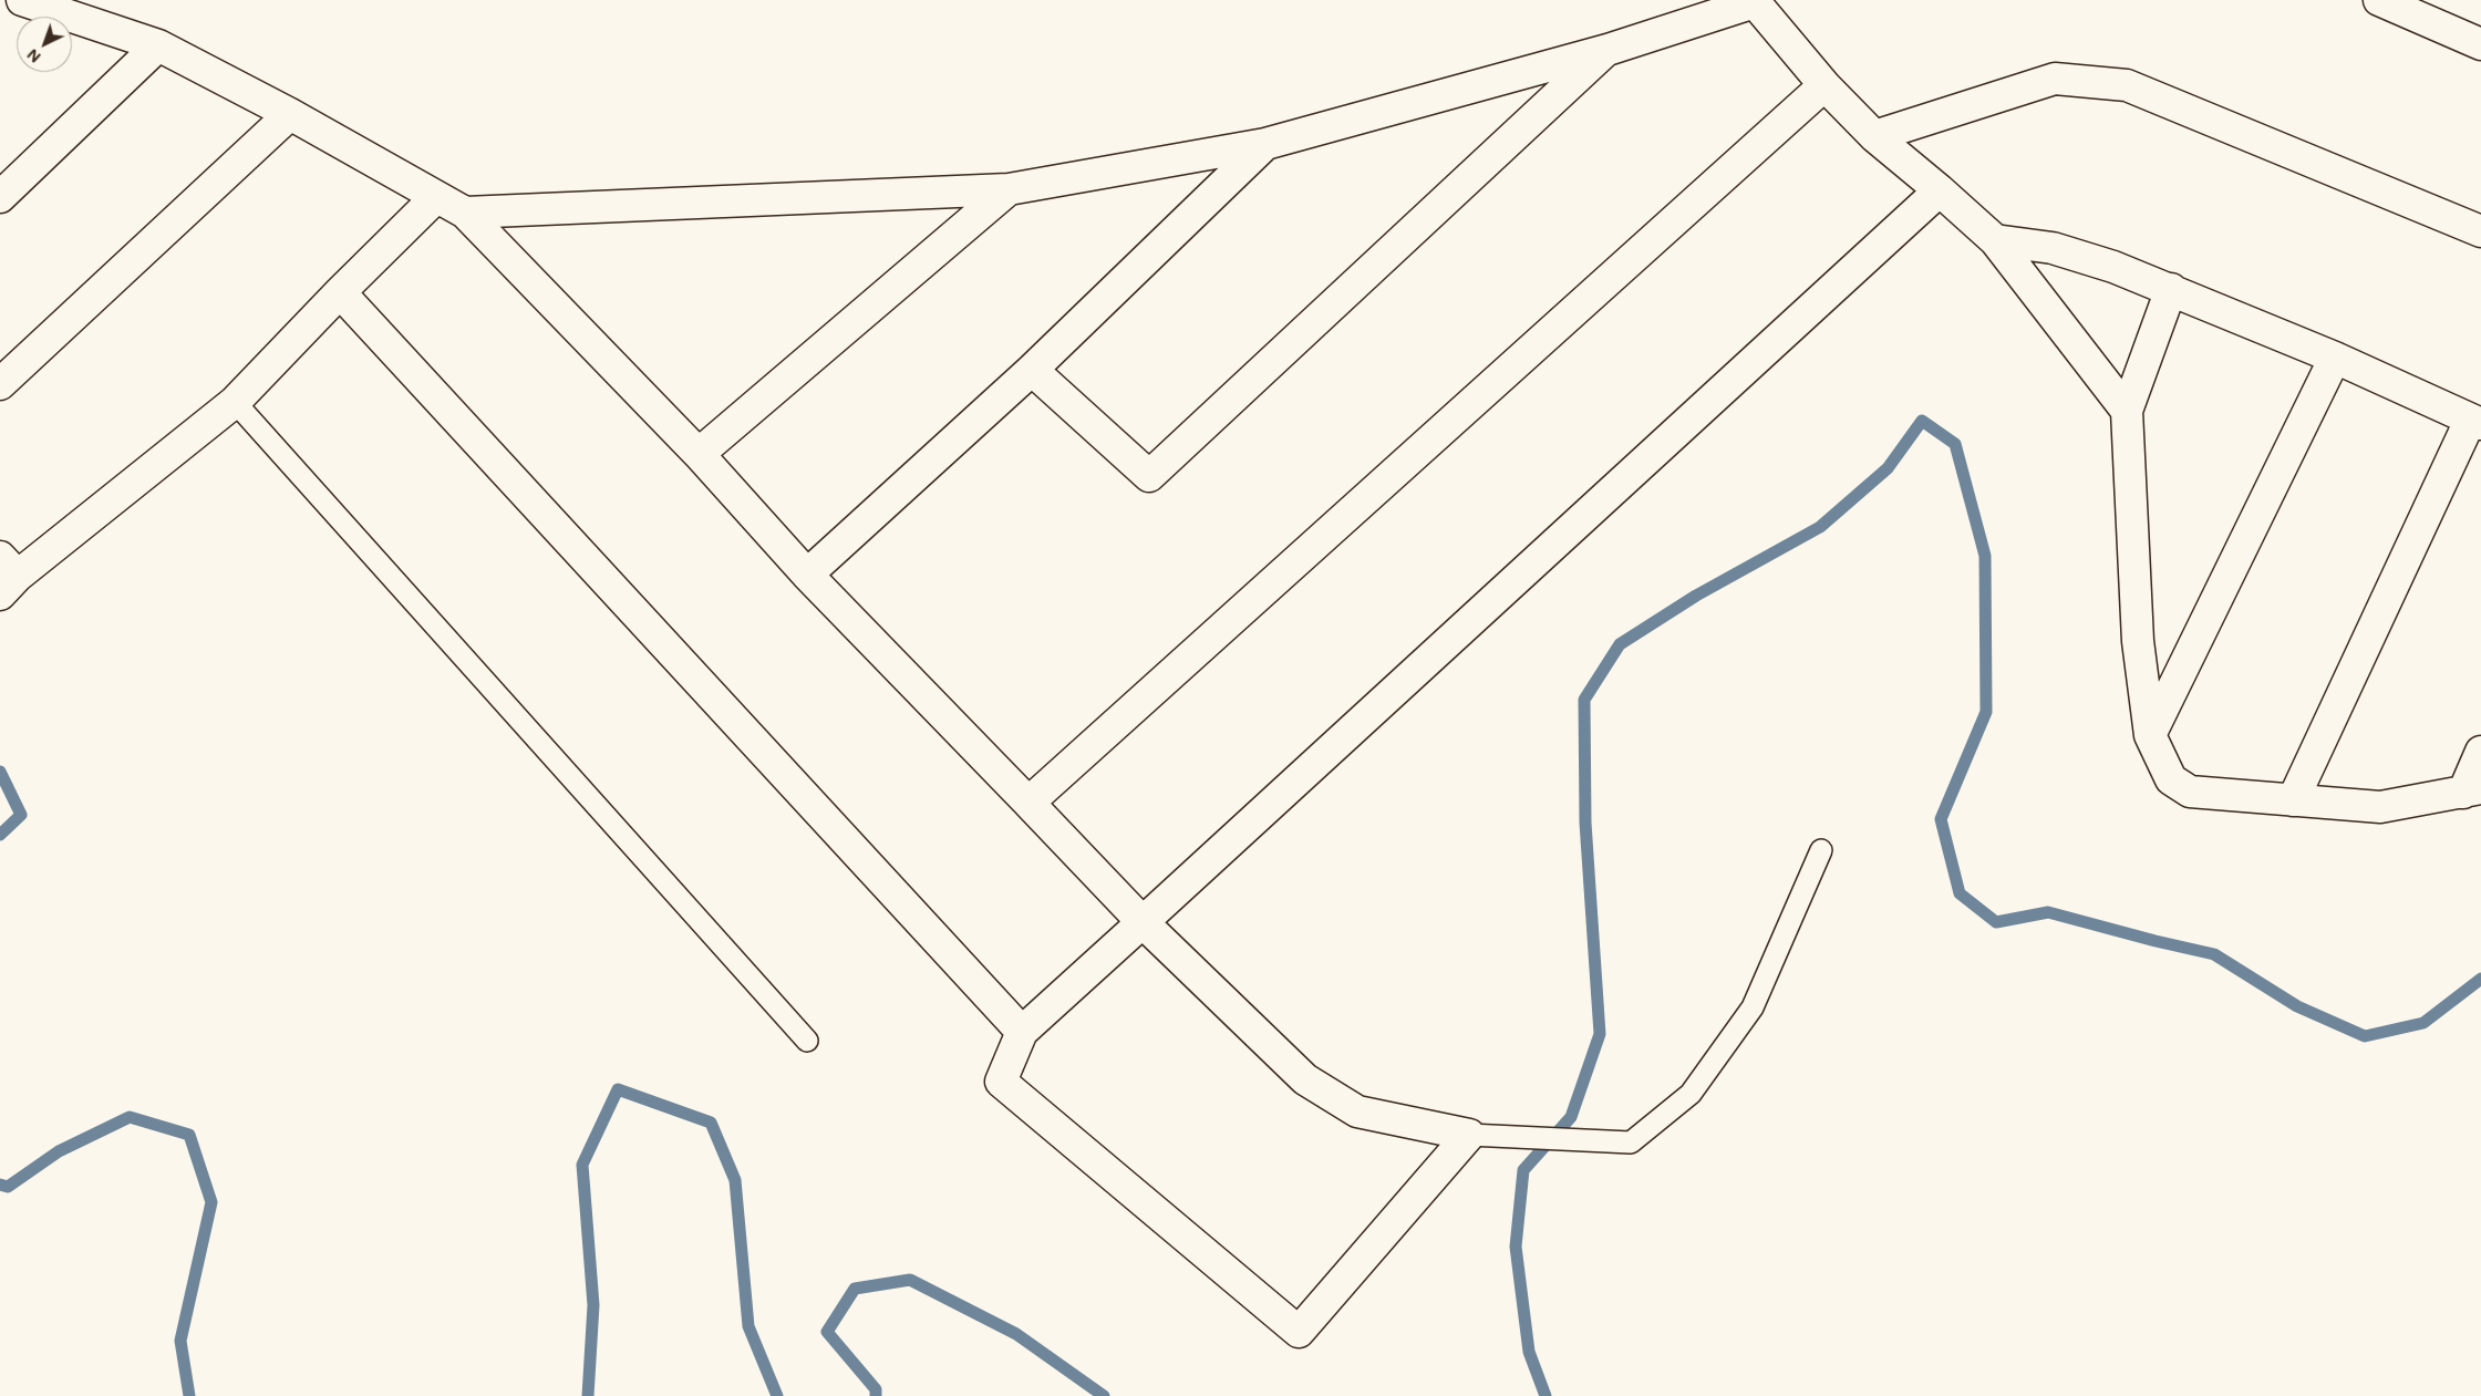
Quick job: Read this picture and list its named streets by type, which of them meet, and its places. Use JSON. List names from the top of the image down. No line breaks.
{"north":"bottom left"}
